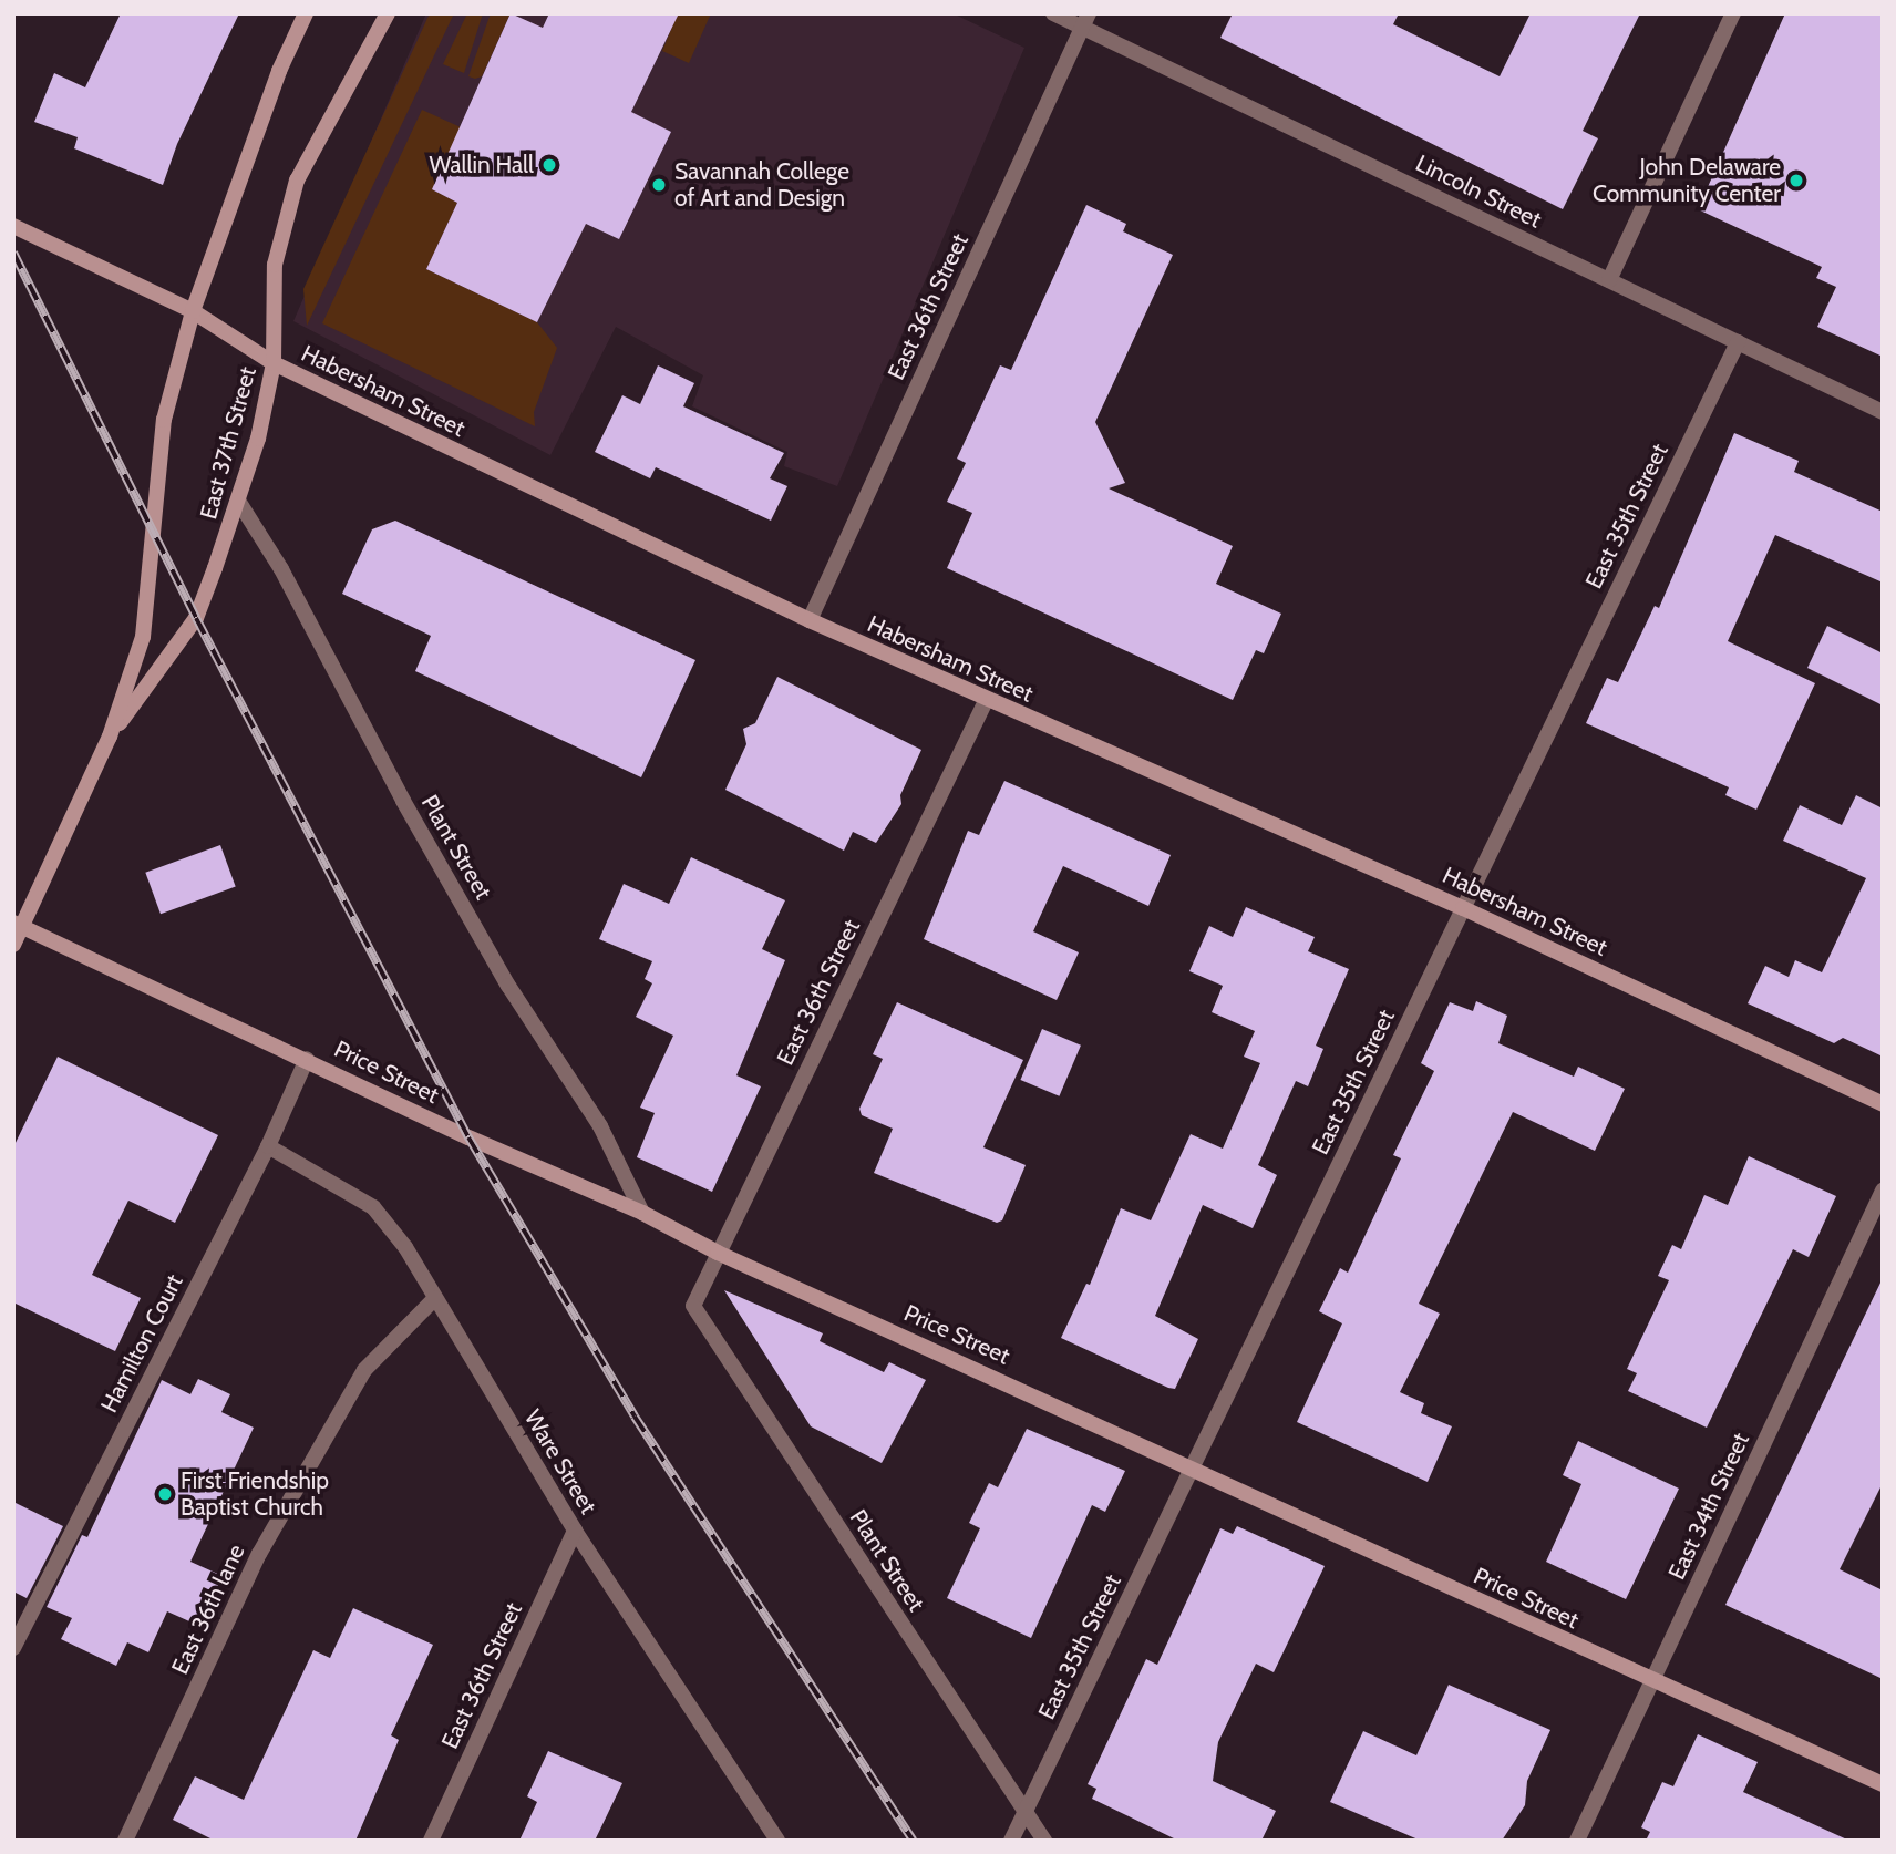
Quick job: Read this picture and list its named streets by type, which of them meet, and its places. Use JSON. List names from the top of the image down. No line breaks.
{"streets":{"main road":["Habersham Street","East 37th Street","Price Street"],"street":["Lincoln Street","East 36th Street","East 35th Street","Plant Street","Hamilton Court","Ware Street","East 34th Street","East 36th lane"]},"crossings":[["Lincoln Street","East 36th Street"],["Lincoln Street","East 35th Street"],["East 36th Street","Habersham Street"],["East 36th Street","Plant Street"],["East 36th Street","Price Street"],["East 36th Street","Ware Street"],["Habersham Street","East 37th Street"],["Habersham Street","East 35th Street"],["East 37th Street","Plant Street"],["East 37th Street","Price Street"],["East 35th Street","Plant Street"],["East 35th Street","Price Street"],["Plant Street","Price Street"],["Price Street","Hamilton Court"],["Price Street","East 34th Street"],["Hamilton Court","Ware Street"],["Ware Street","East 36th lane"]],"places":["Wallin Hall","John Delaware Community Center","Savannah College of Art and Design","First Friendship Baptist Church"]}
